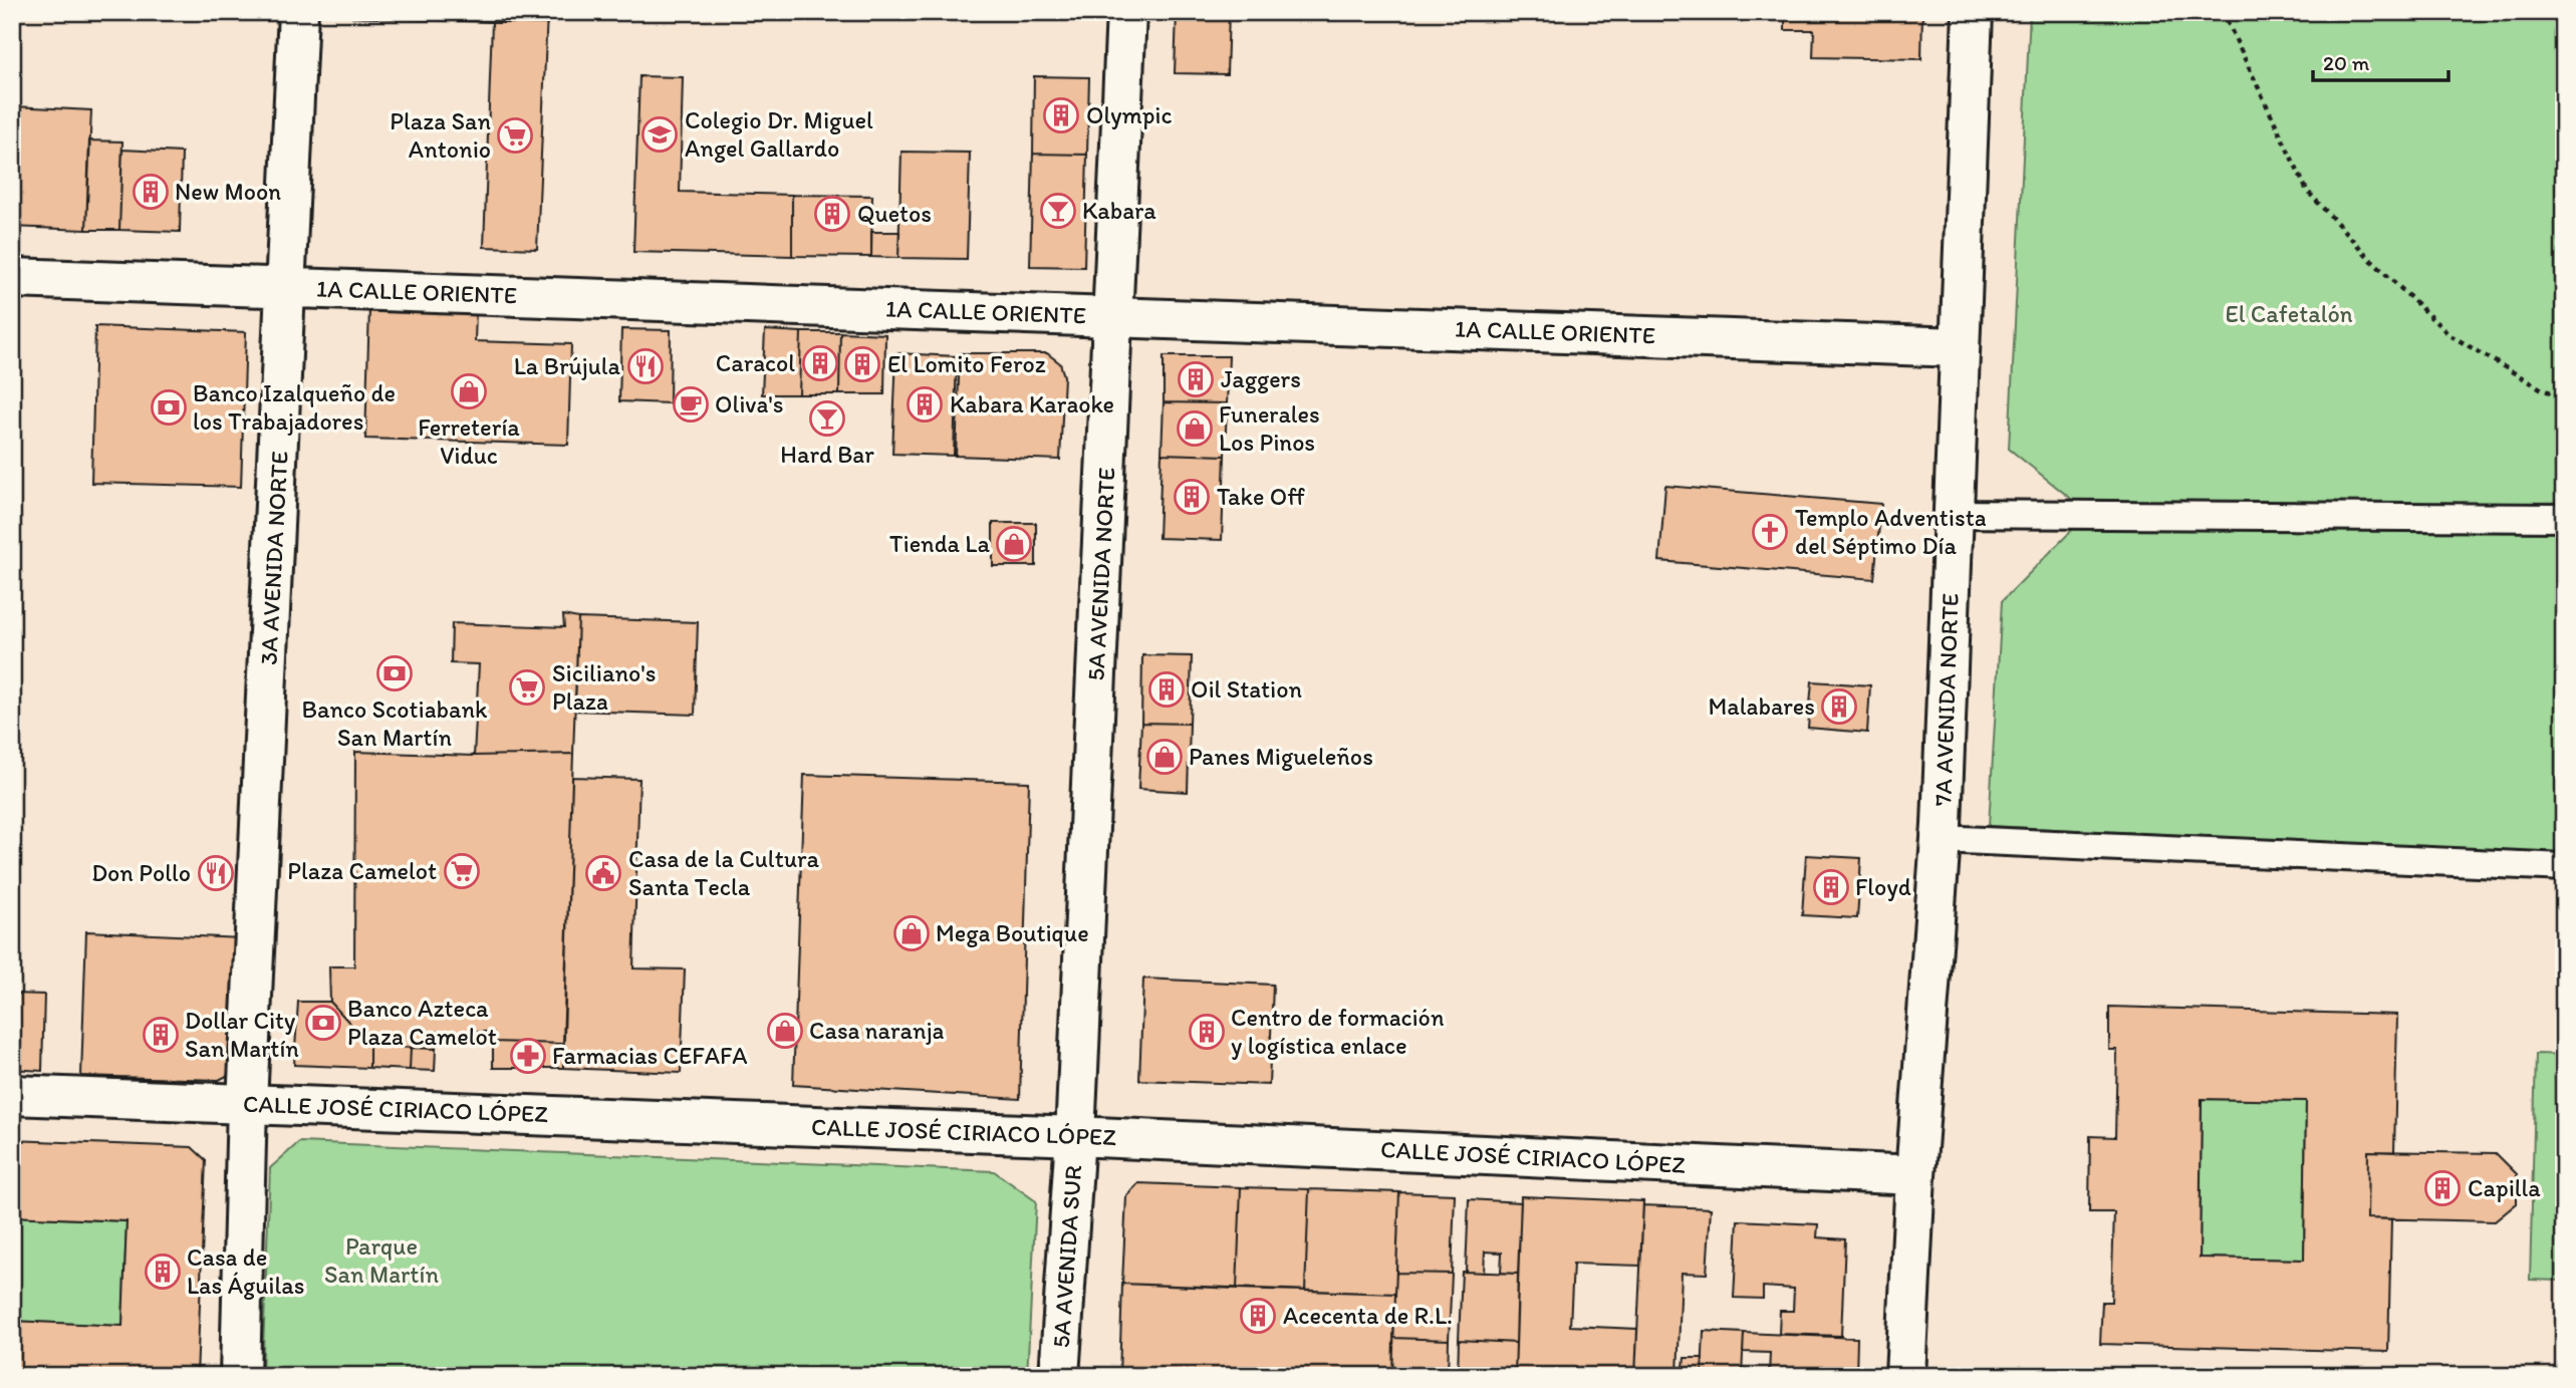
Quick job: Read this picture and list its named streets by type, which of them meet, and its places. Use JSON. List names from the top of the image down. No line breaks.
{"streets":{"street":["1A CALLE ORIENTE","3A AVENIDA NORTE","5A AVENIDA NORTE","7A AVENIDA NORTE","CALLE JOSÉ CIRIACO LÓPEZ","5A AVENIDA SUR"]},"crossings":[["1A CALLE ORIENTE","3A AVENIDA NORTE"],["1A CALLE ORIENTE","5A AVENIDA NORTE"],["1A CALLE ORIENTE","7A AVENIDA NORTE"],["3A AVENIDA NORTE","CALLE JOSÉ CIRIACO LÓPEZ"],["5A AVENIDA NORTE","CALLE JOSÉ CIRIACO LÓPEZ"],["5A AVENIDA NORTE","5A AVENIDA SUR"],["7A AVENIDA NORTE","CALLE JOSÉ CIRIACO LÓPEZ"],["CALLE JOSÉ CIRIACO LÓPEZ","5A AVENIDA SUR"]],"parks":["El Cafetalón","Parque San Martín"],"places":{"building":["Olympic","New Moon","Quetos","Caracol","El Lomito Feroz","Jaggers","Kabara Karaoke","Take Off","Oil Station","Malabares","Floyd","Centro de formación y logística enlace","Dollar City San Martín","Capilla","Casa de Las Águilas","Acecenta de R.L."],"school or university":["Colegio Dr. Miguel Angel Gallardo"],"supermarket":["Plaza San Antonio","Siciliano's Plaza","Plaza Camelot"],"bar":["Kabara","Hard Bar"],"restaurant":["La Brújula","Don Pollo"],"shop":["Ferretería Viduc","Funerales Los Pinos","Tienda La","Panes Migueleños","Mega Boutique","Casa naranja"],"cafe":["Oliva's"],"bank":["Banco Izalqueño de los Trabajadores","Banco Scotiabank San Martín","Banco Azteca Plaza Camelot"],"church":["Templo Adventista del Séptimo Día"],"public building":["Casa de la Cultura Santa Tecla"],"pharmacy":["Farmacias CEFAFA"]},"scale_bar":"20 m"}
